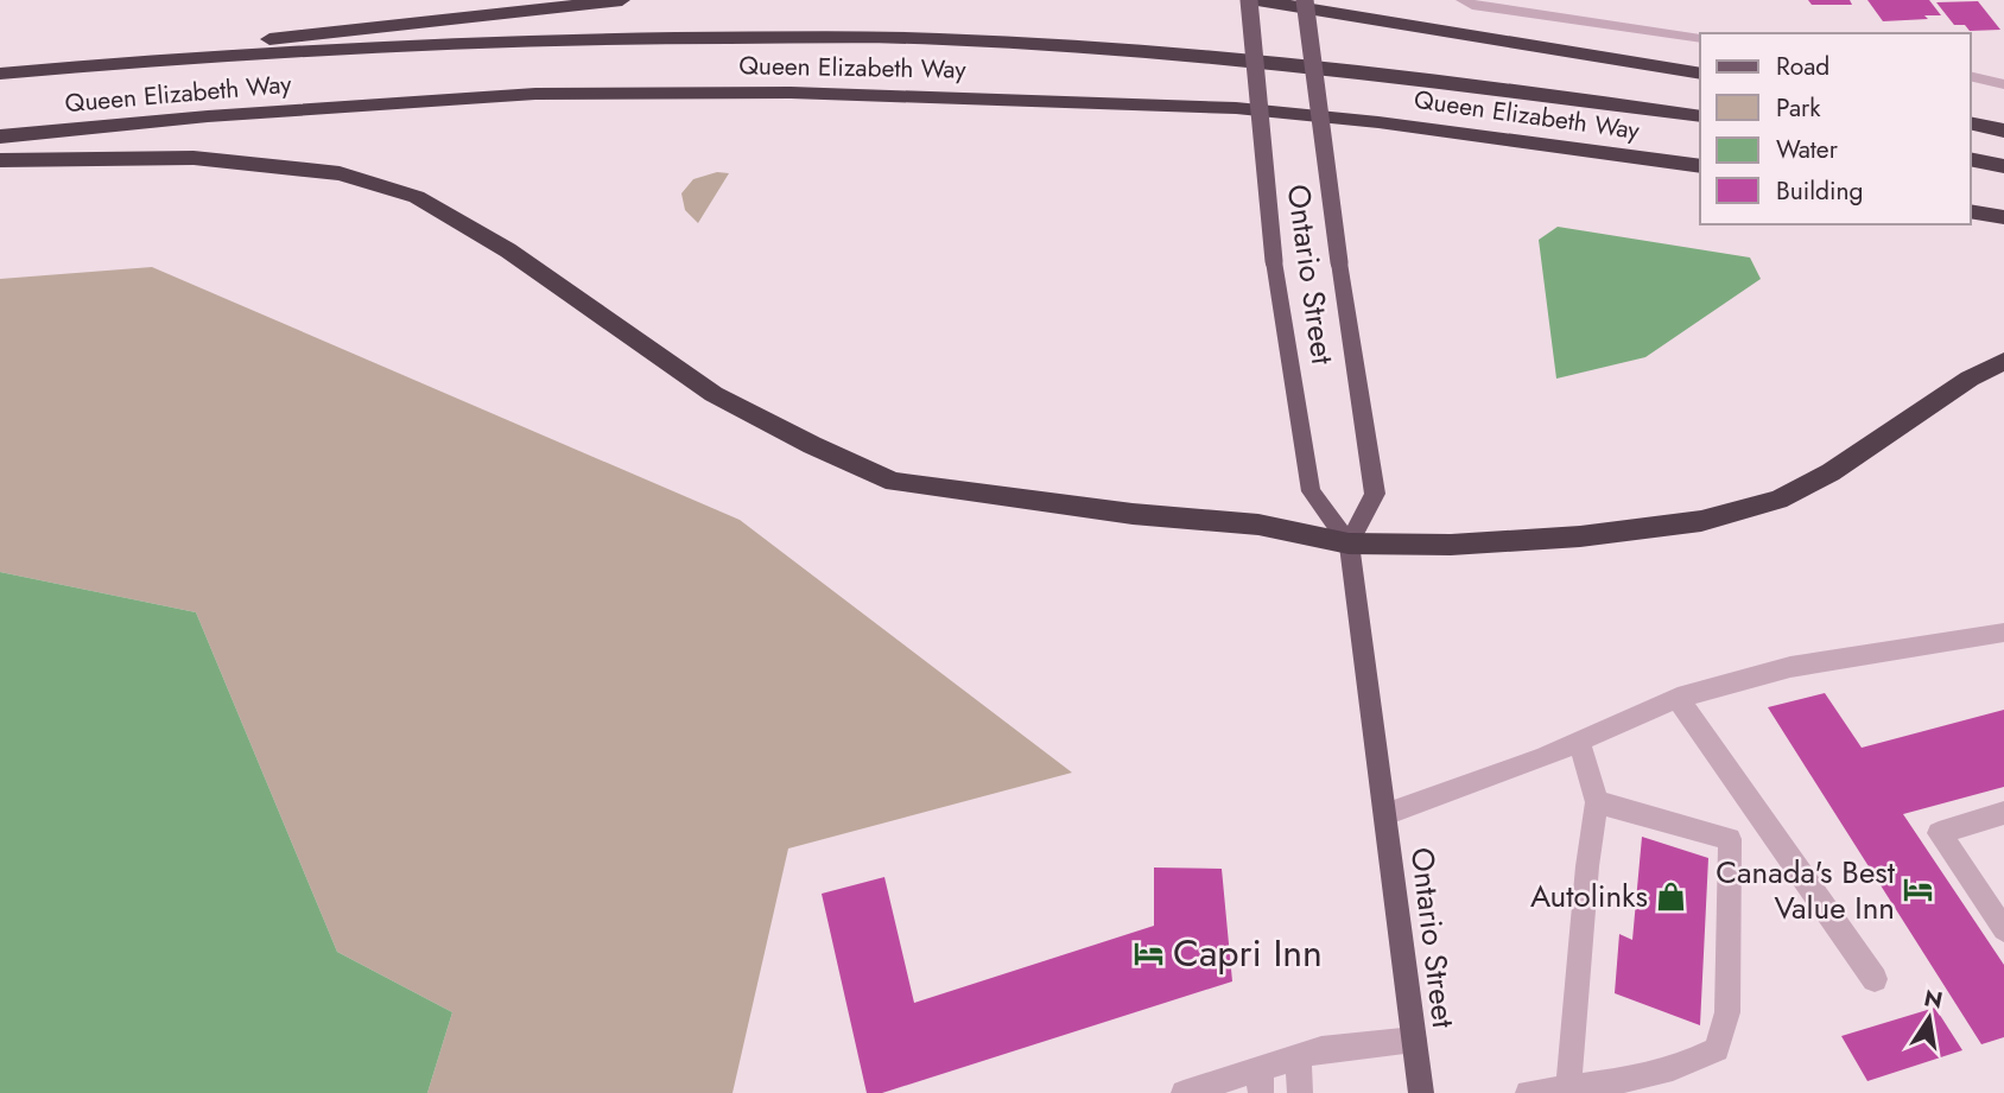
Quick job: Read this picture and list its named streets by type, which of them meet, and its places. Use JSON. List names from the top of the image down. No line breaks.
{"streets":{"highway":["Queen Elizabeth Way"],"main road":["Ontario Street"]},"places":{"hotel":["Canada's Best Value Inn","Capri Inn"],"shop":["Autolinks"]},"legend":["Road","Park","Water","Building"],"north":"top"}
